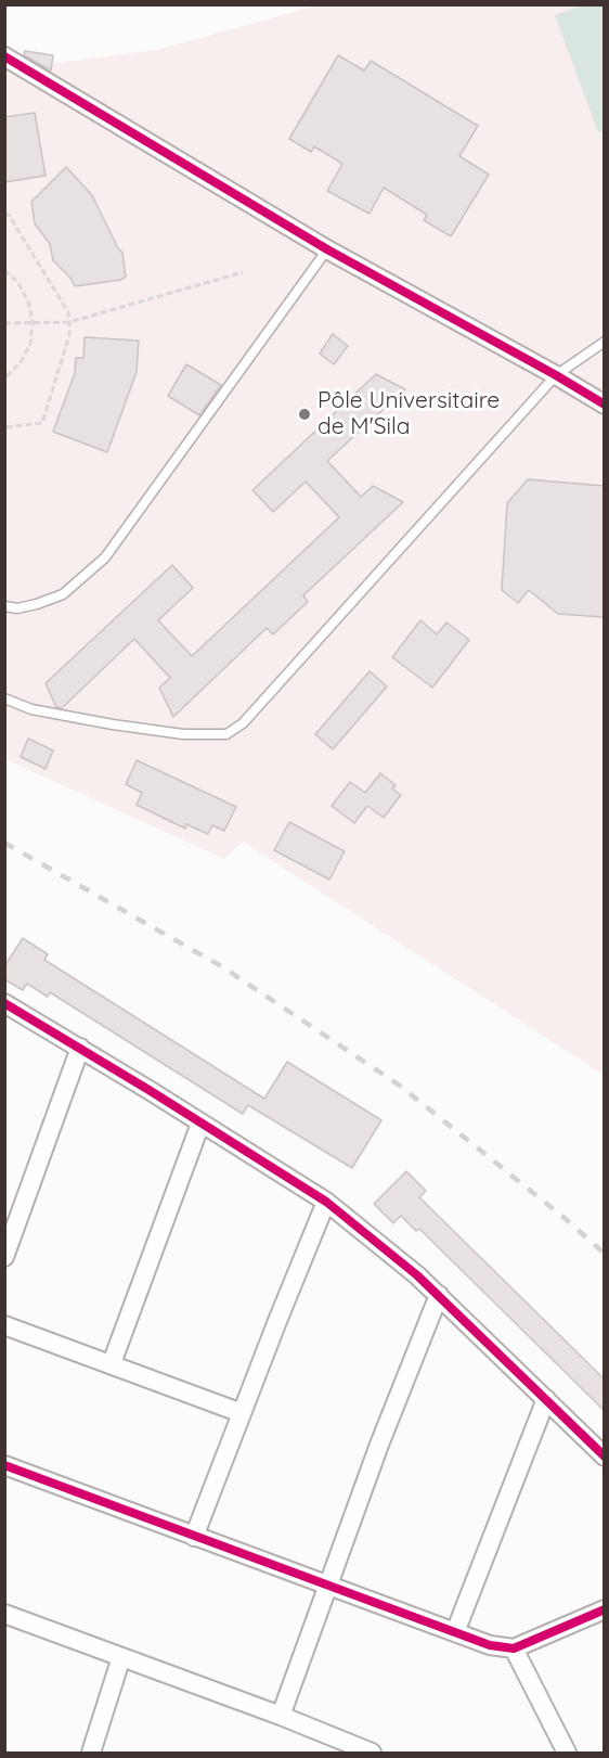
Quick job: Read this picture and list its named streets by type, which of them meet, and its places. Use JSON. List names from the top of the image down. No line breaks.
{"places":["Pôle Universitaire de M'Sila"]}
